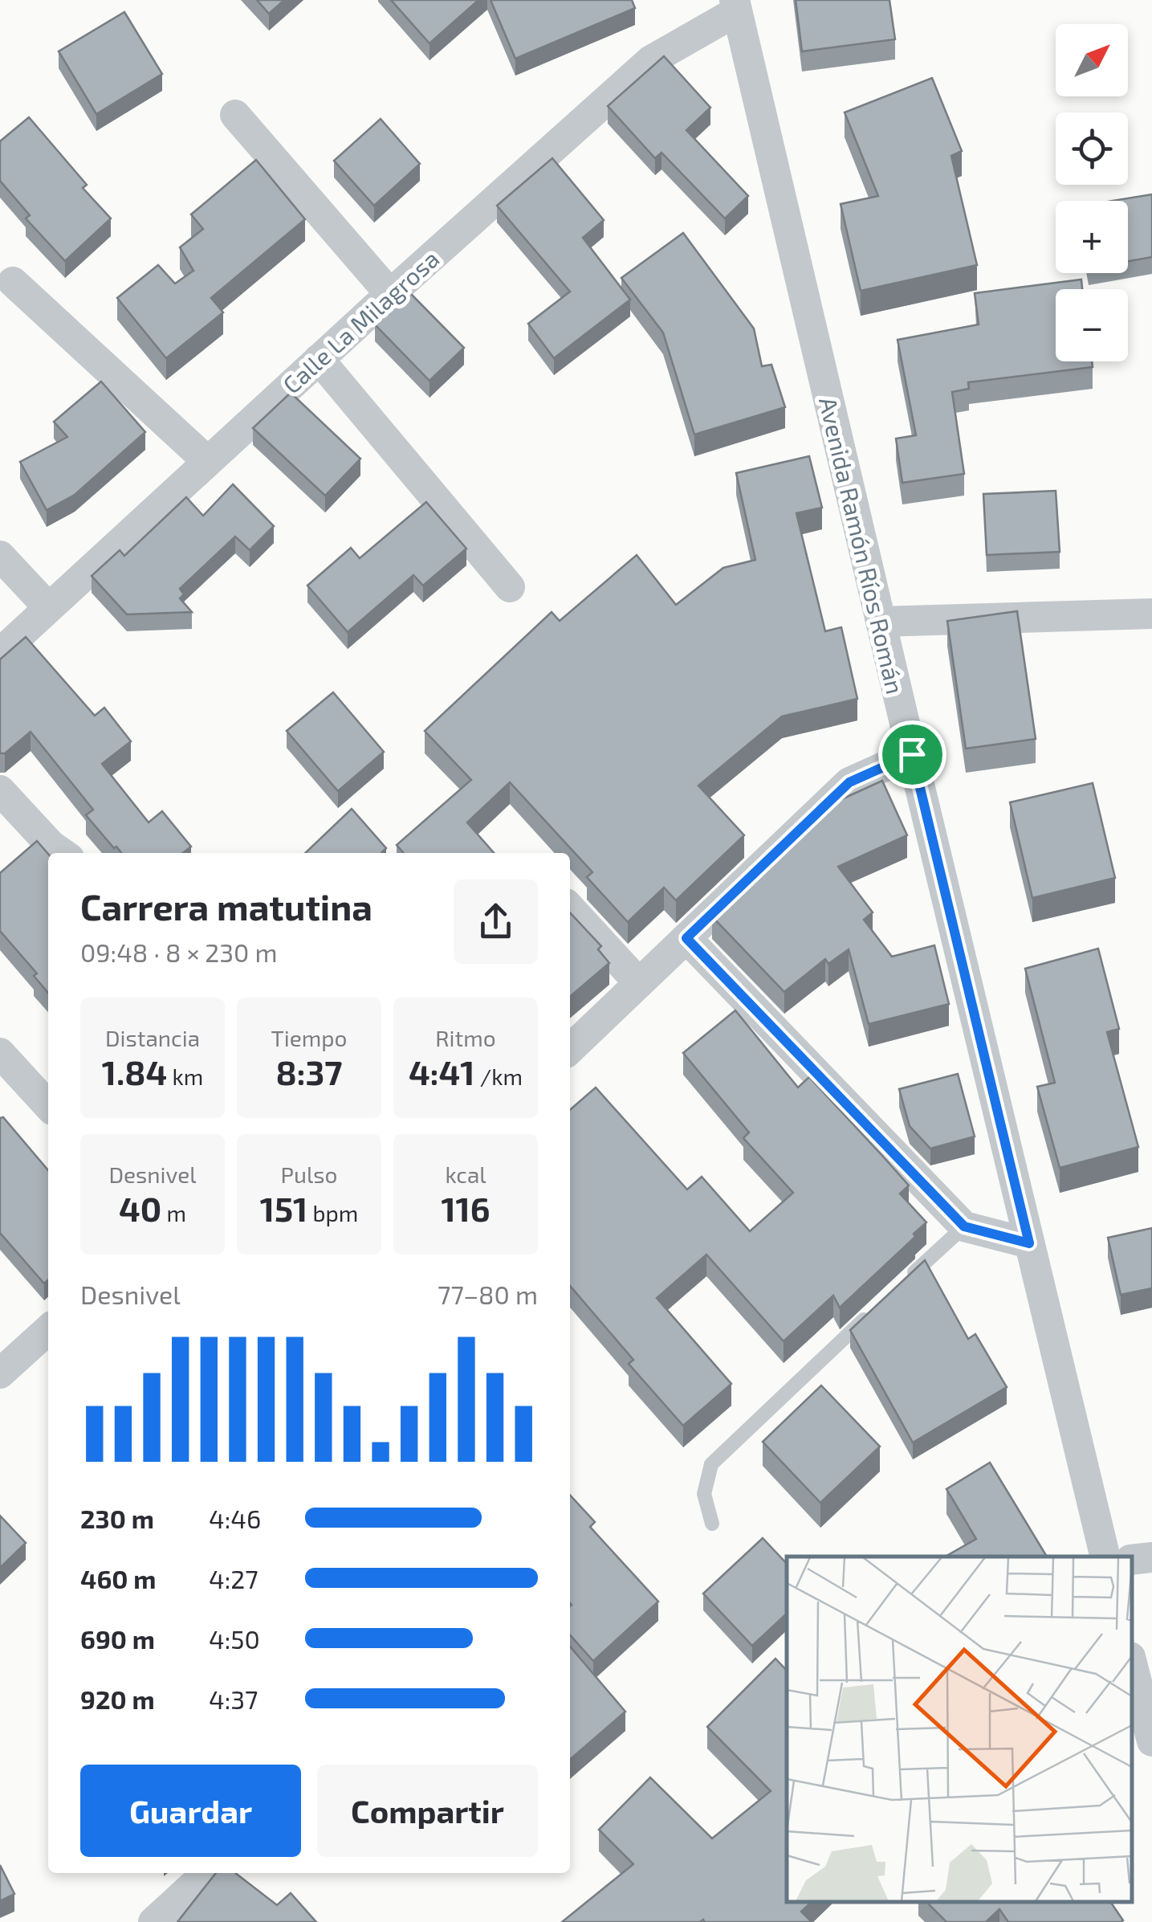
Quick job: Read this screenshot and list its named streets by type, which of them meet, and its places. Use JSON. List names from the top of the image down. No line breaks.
{"streets":{"street":["Calle La Milagrosa","Avenida Ramón Ríos Román"]},"crossings":[["Calle La Milagrosa","Avenida Ramón Ríos Román"]],"north":"top right","page":{"map_buttons":["+","−"],"heading":["Carrera matutina","09:48 · 8 × 230 m"],"stats":[["Distancia","1.84 km"],["Tiempo","8:37"],["Ritmo","4:41 /km"],["Desnivel","40 m"],["Pulso","151 bpm"],["kcal","116"]],"chart":["Desnivel","77–80 m"],"list":[{"name":"230 m","note":"4:46"},{"name":"460 m","note":"4:27"},{"name":"690 m","note":"4:50"},{"name":"920 m","note":"4:37"}],"buttons":["Guardar","Compartir"]}}
